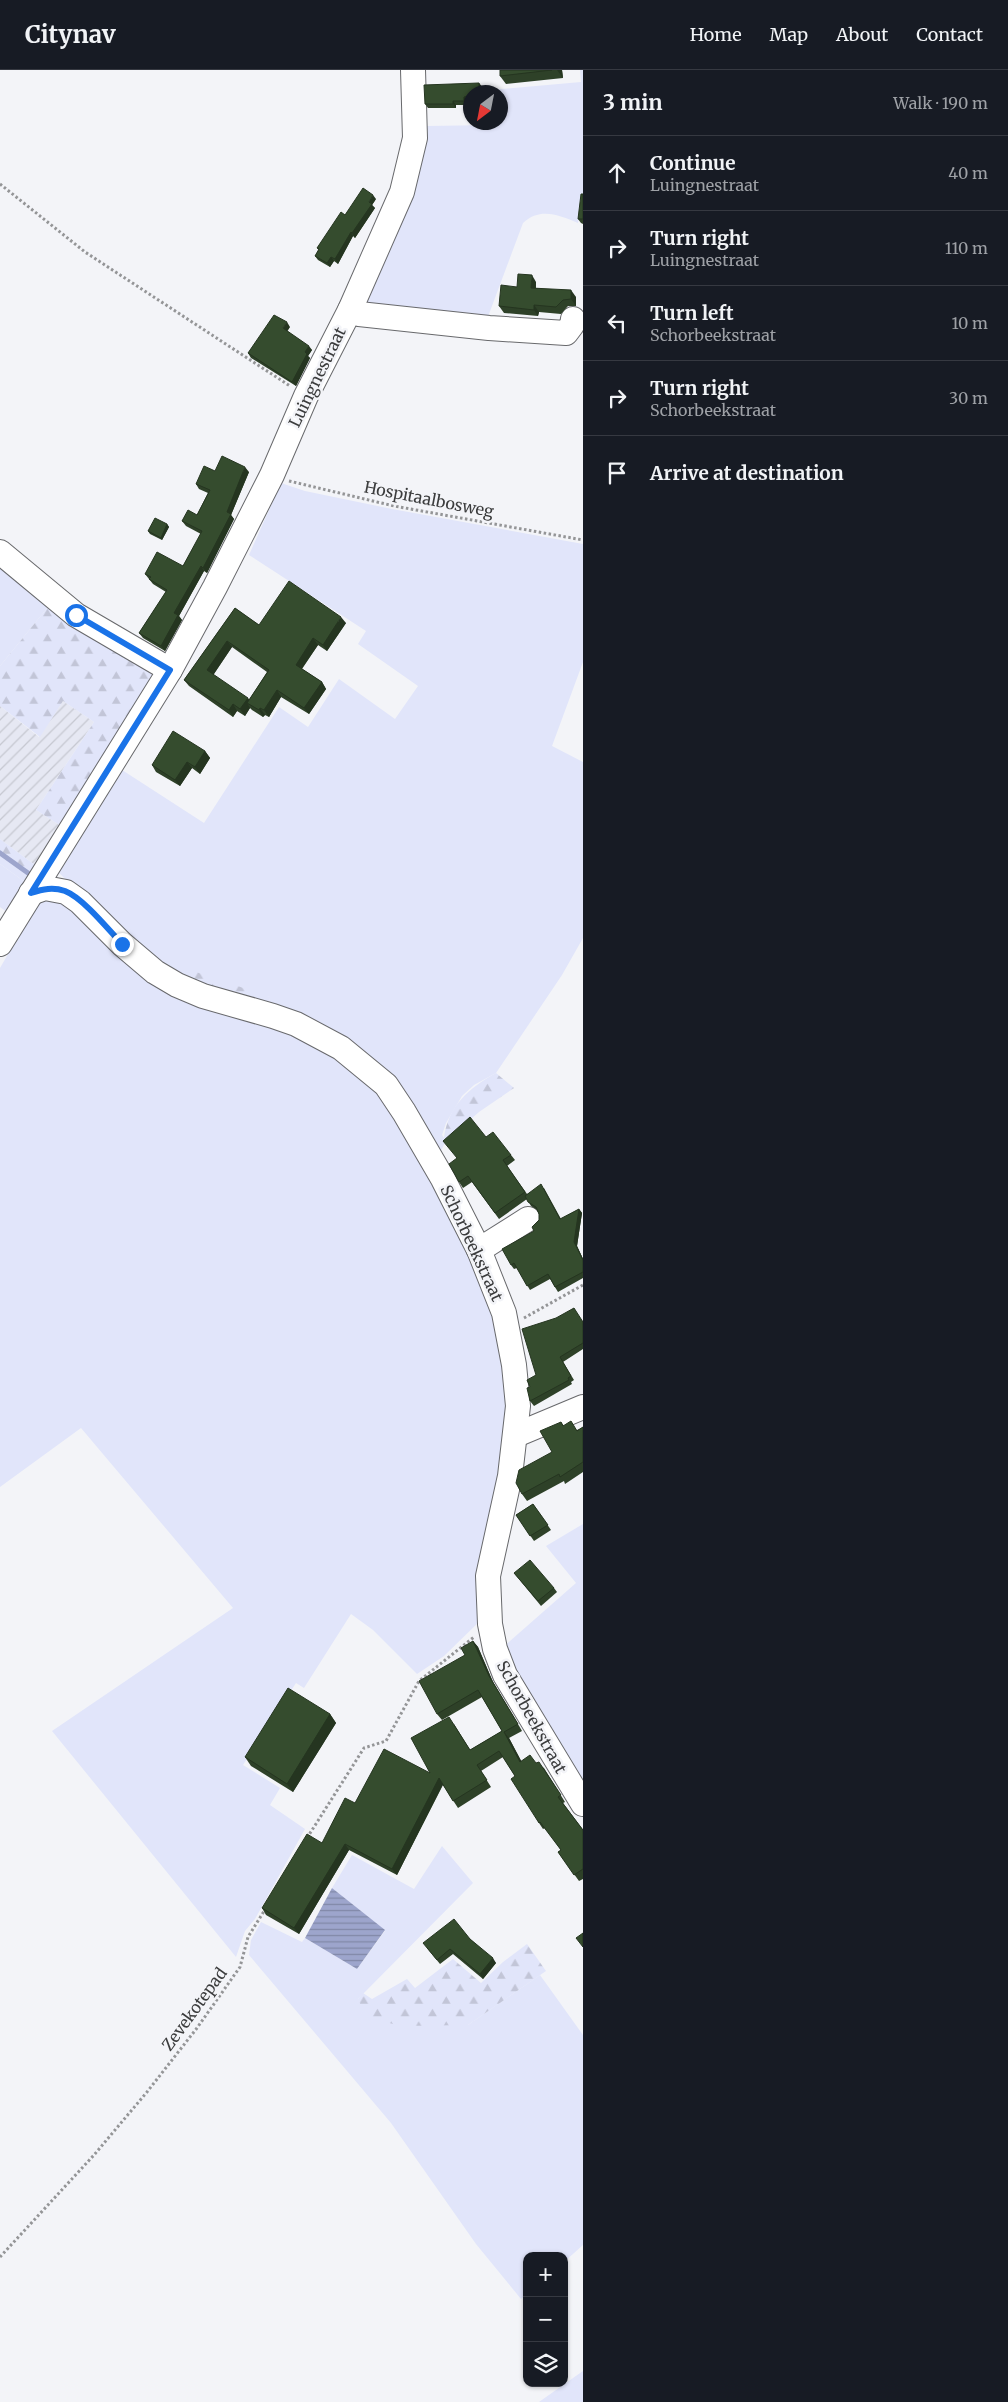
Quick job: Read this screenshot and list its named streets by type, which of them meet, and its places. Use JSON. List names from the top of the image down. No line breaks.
{"streets":{"street":["Luingnestraat","Schorbeekstraat"],"path":["Hospitaalbosweg","Zevekotepad"]},"crossings":[["Luingnestraat","Hospitaalbosweg"],["Luingnestraat","Schorbeekstraat"]],"north":"bottom left","page":{"header":"Citynav","nav":["Home","Map","About","Contact"],"heading":["3 min","Walk · 190 m"],"list":[["Continue","Luingnestraat","40 m"],["Turn right","Luingnestraat","110 m"],["Turn left","Schorbeekstraat","10 m"],["Turn right","Schorbeekstraat","30 m"],"Arrive at destination"],"map_buttons":["+","−"]}}
